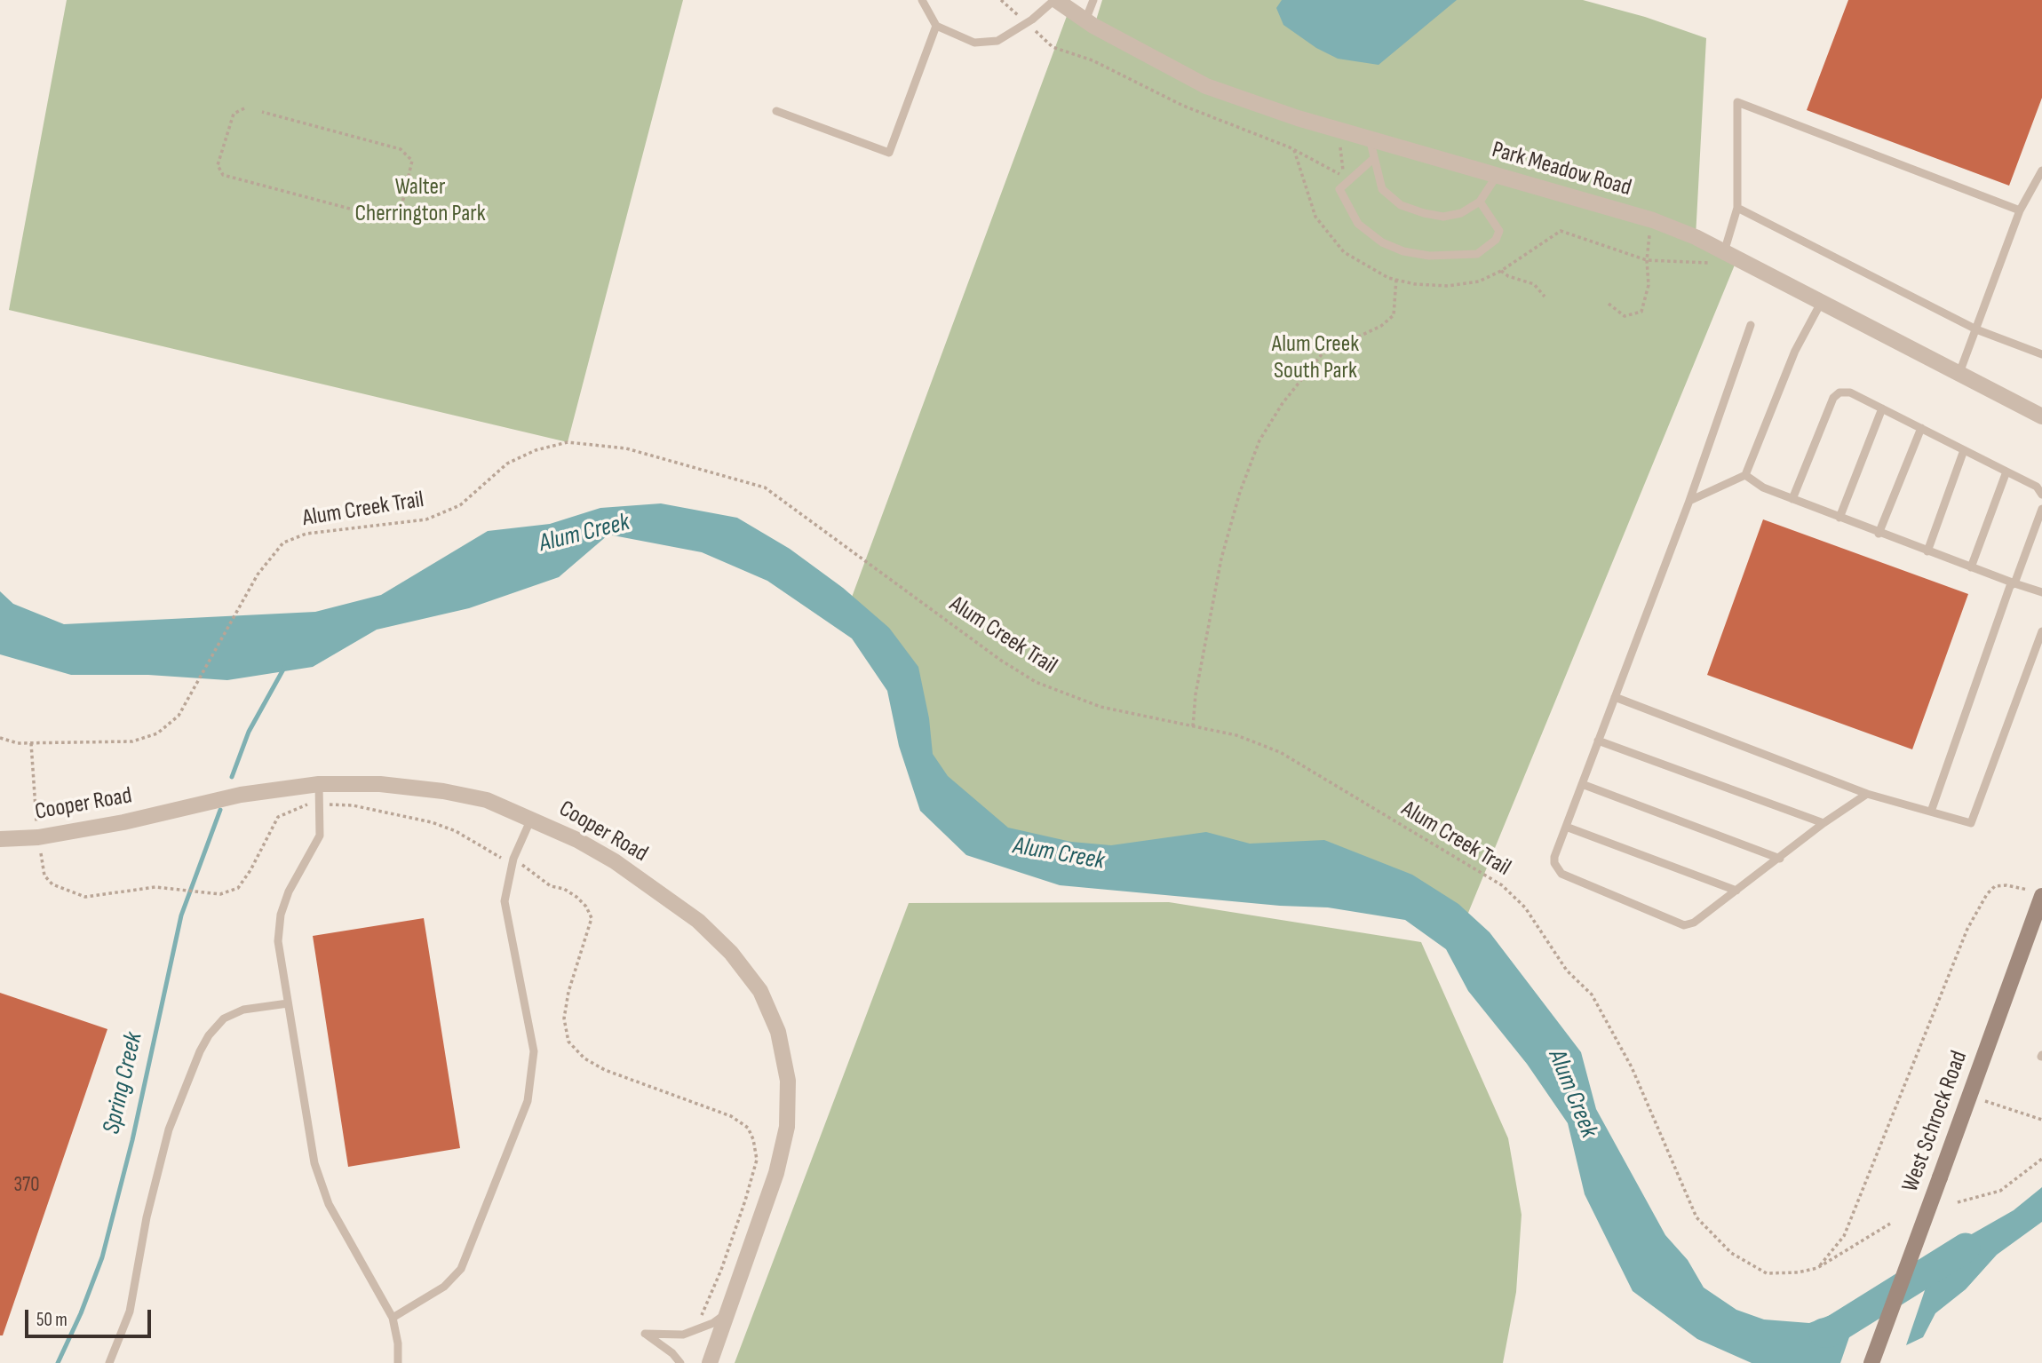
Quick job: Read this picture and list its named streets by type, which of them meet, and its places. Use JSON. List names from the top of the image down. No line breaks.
{"streets":{"main road":["West Schrock Road"],"street":["Park Meadow Road","Cooper Road"],"path":["Alum Creek Trail"]},"water":["Alum Creek","Spring Creek"],"parks":["Walter Cherrington Park","Alum Creek South Park"],"house_numbers":["370"],"scale_bar":"50 m"}
